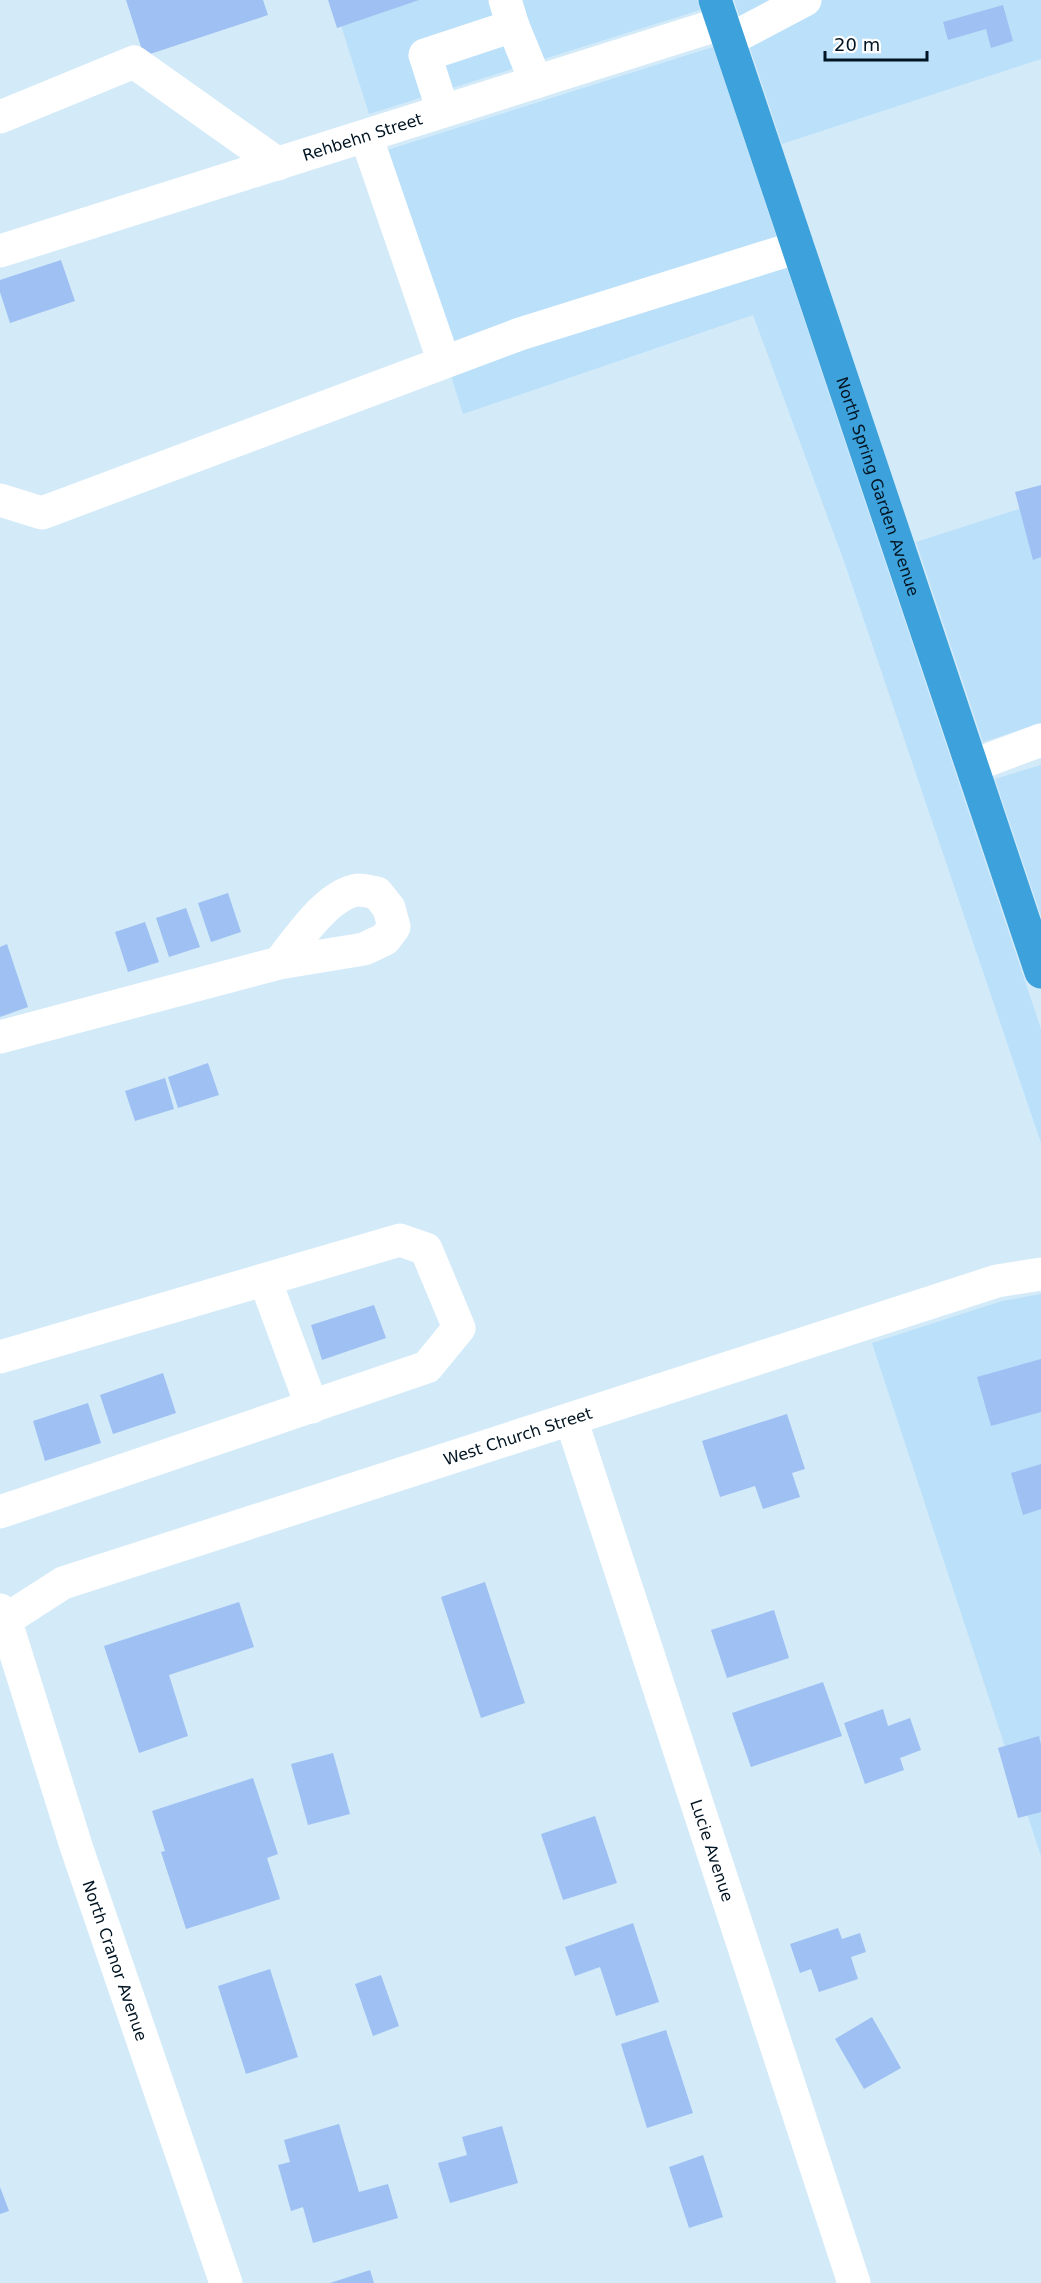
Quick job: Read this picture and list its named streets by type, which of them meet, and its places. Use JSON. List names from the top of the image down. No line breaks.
{"streets":{"highway":["North Spring Garden Avenue"],"street":["Rehbehn Street","West Church Street","Lucie Avenue","North Cranor Avenue"]},"crossings":[["Rehbehn Street","North Spring Garden Avenue"],["West Church Street","Lucie Avenue"],["West Church Street","North Cranor Avenue"]],"scale_bar":"20 m"}
